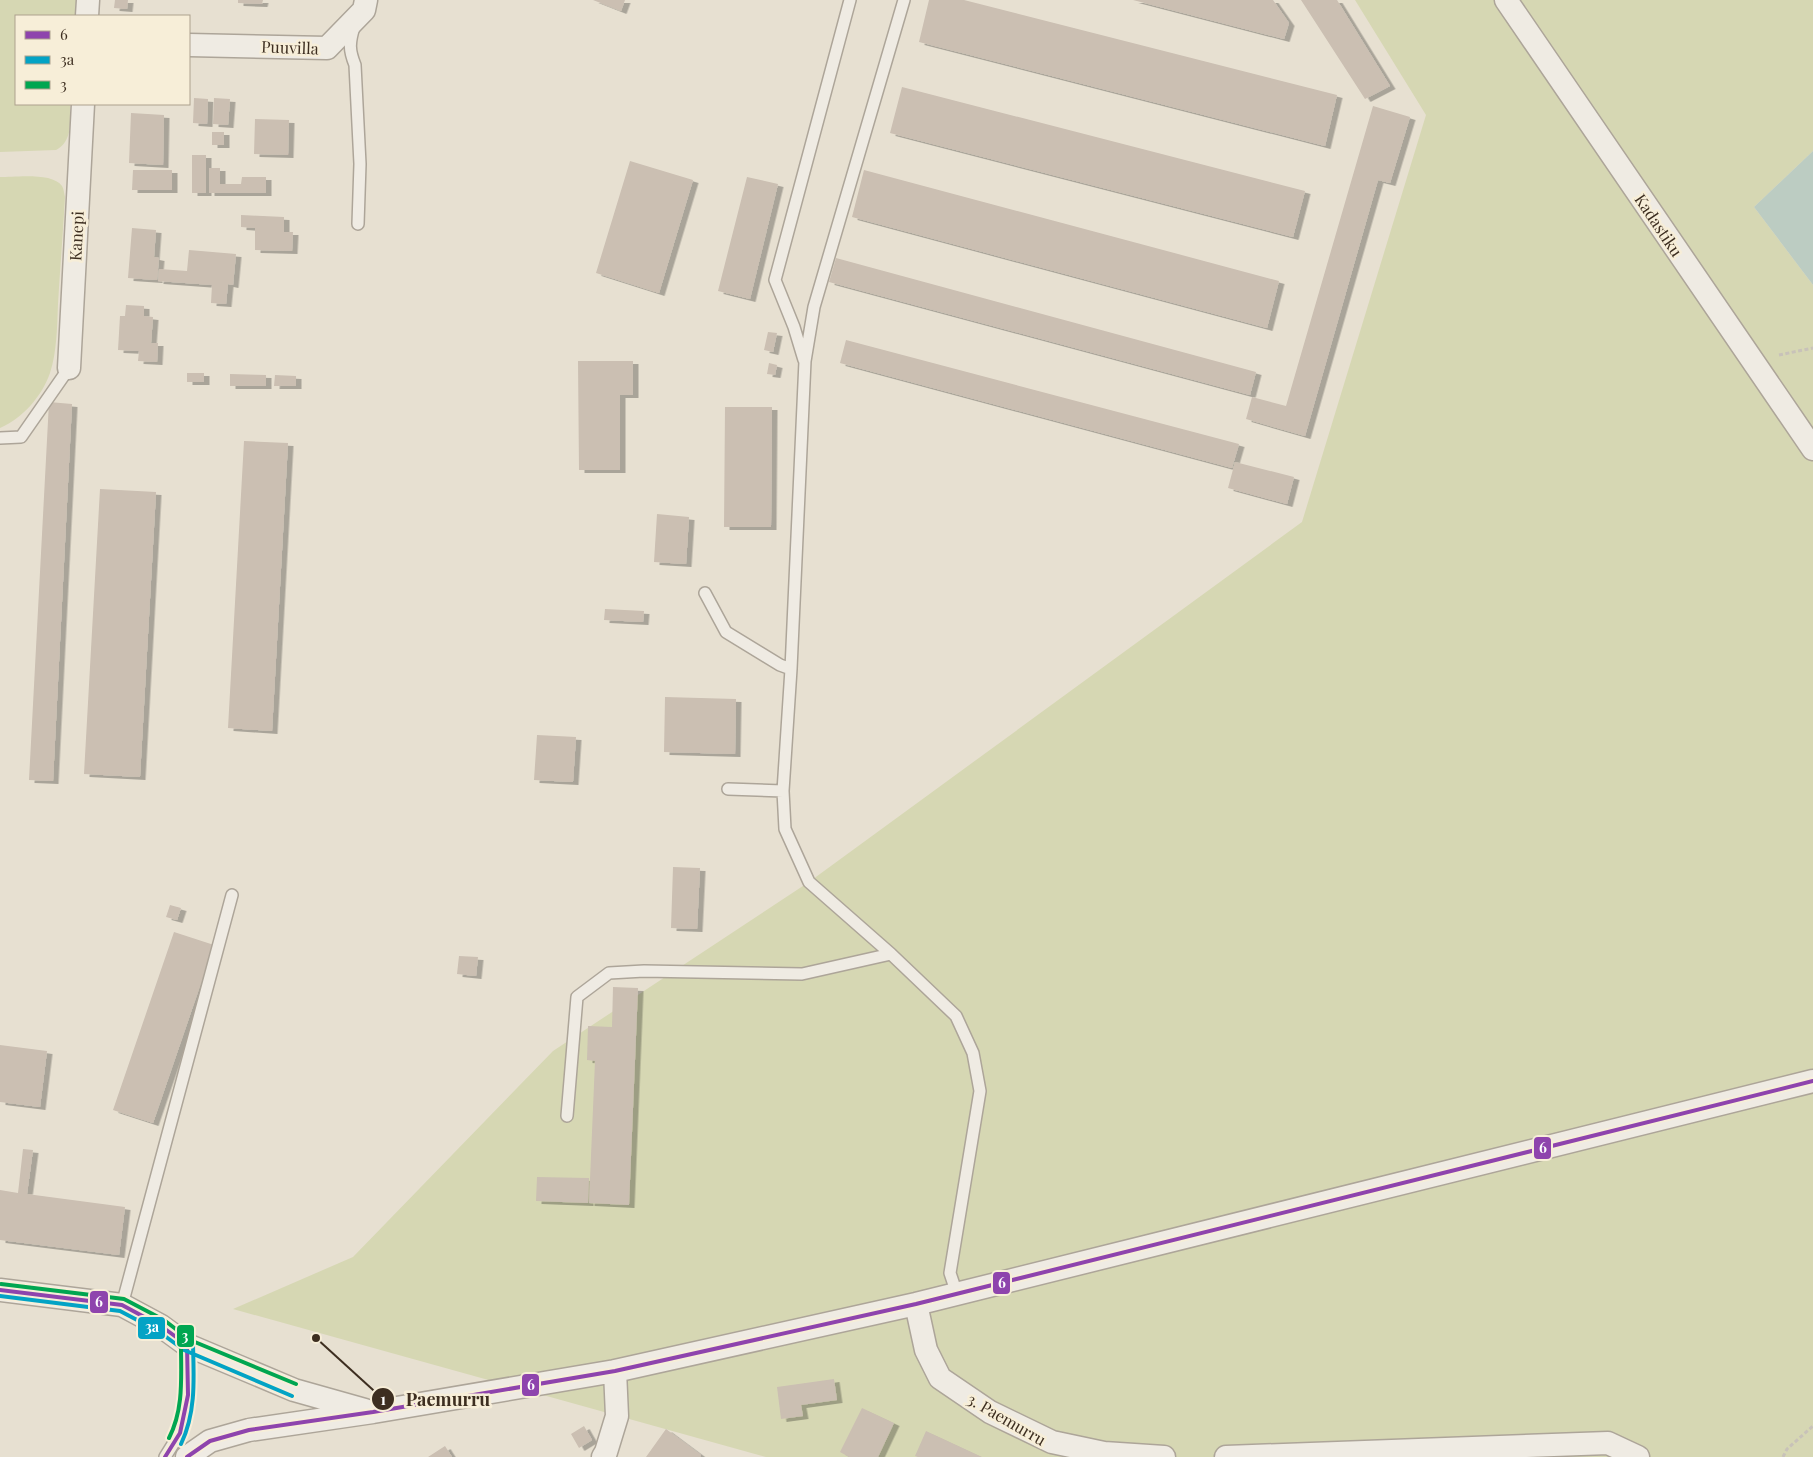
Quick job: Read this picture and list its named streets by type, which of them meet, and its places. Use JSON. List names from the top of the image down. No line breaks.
{"streets":{"street":["Puuvilla","Kadastiku","Kanepi","3. Paemurru"]},"places":["Paemurru"],"lines":["transit line 6","transit line 3","transit line 3a"],"legend":["6","3a","3"]}
